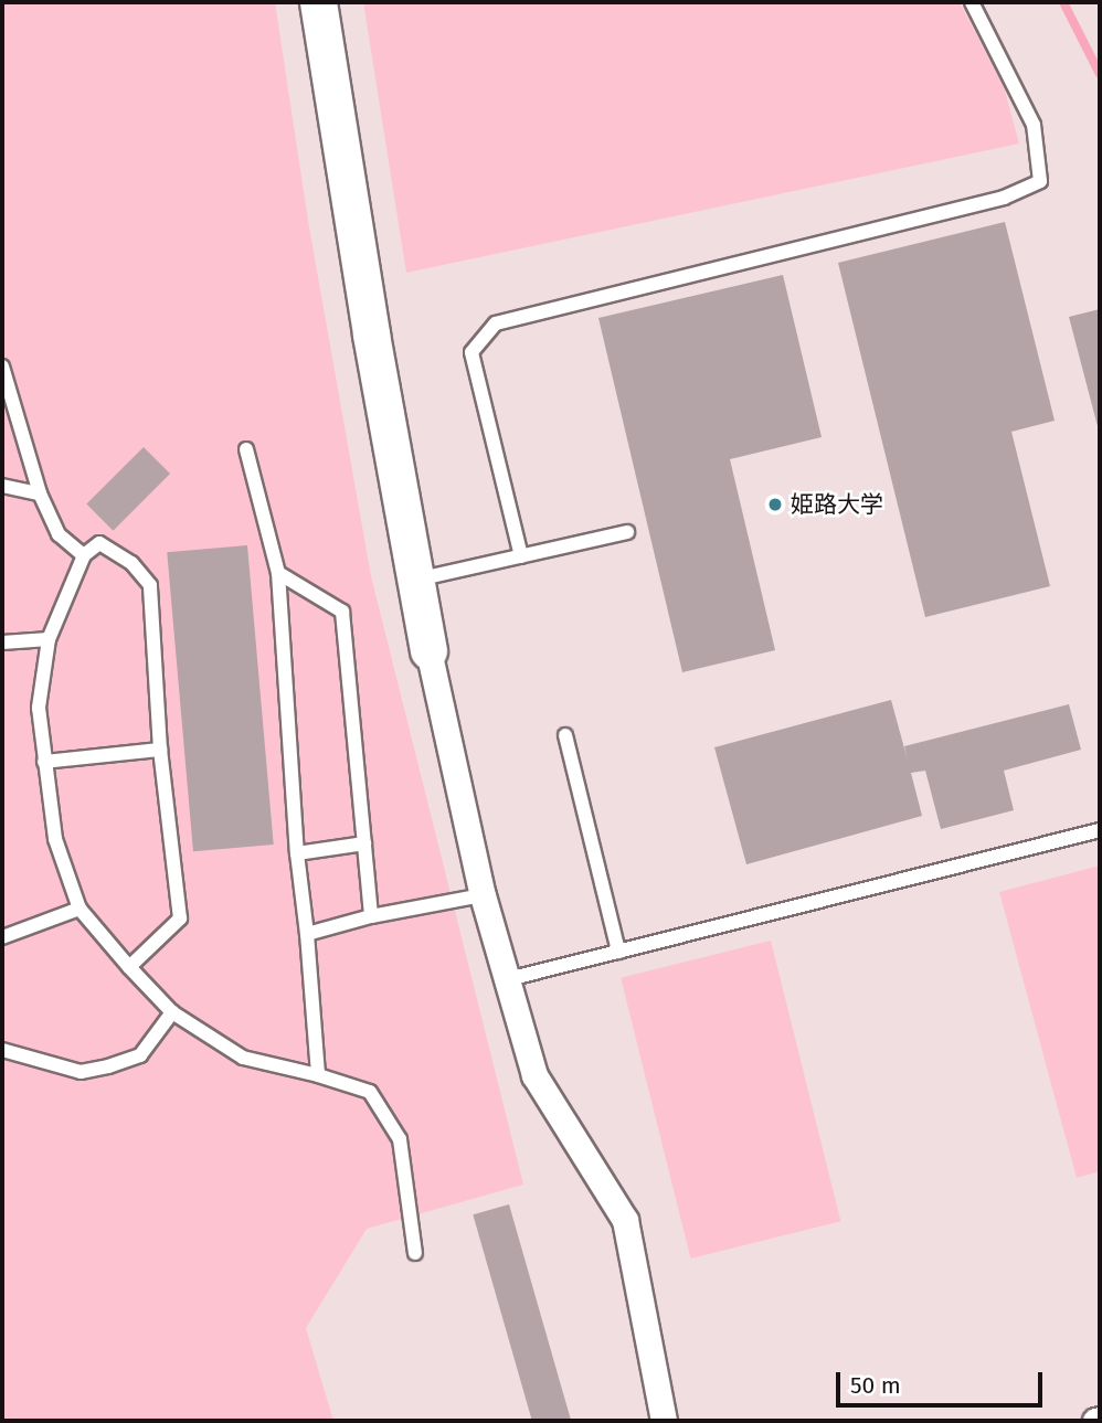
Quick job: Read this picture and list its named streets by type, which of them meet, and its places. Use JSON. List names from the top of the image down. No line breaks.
{"places":["姫路大学"],"scale_bar":"50 m"}
